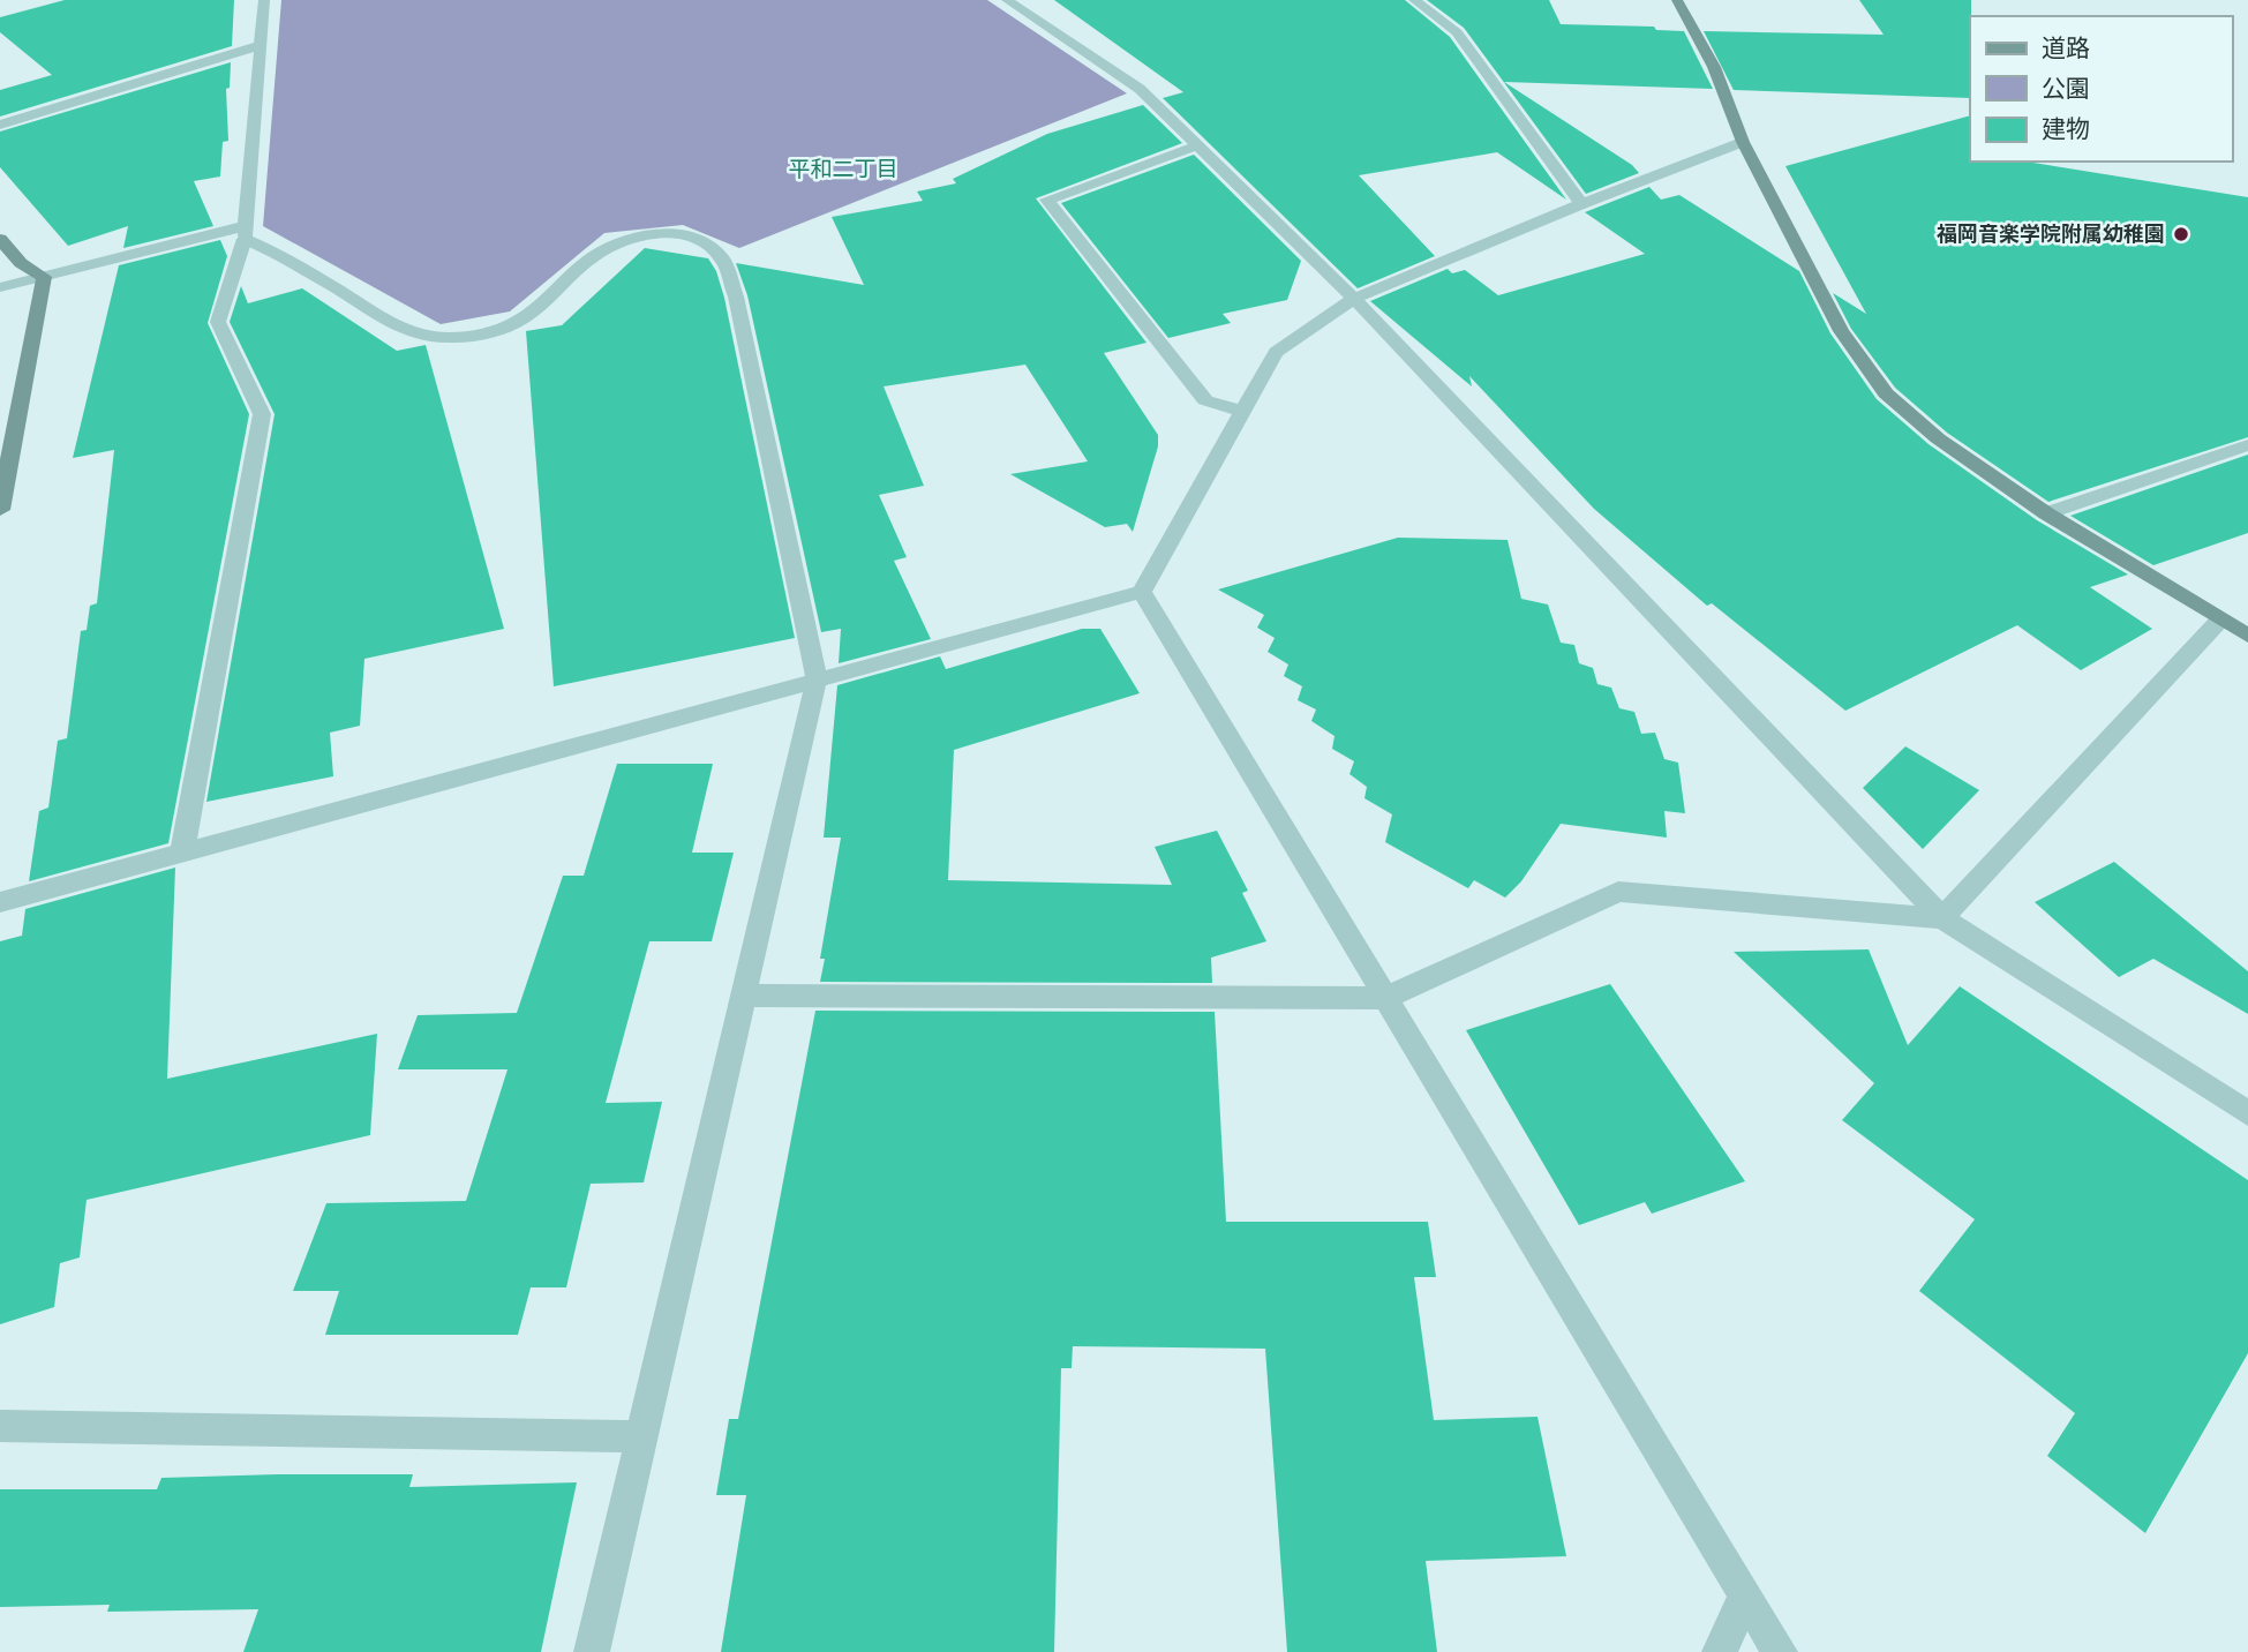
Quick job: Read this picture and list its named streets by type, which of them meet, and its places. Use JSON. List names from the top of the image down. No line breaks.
{"districts":["平和二丁目"],"places":["福岡音楽学院附属幼稚園"],"legend":["道路","公園","建物"]}
